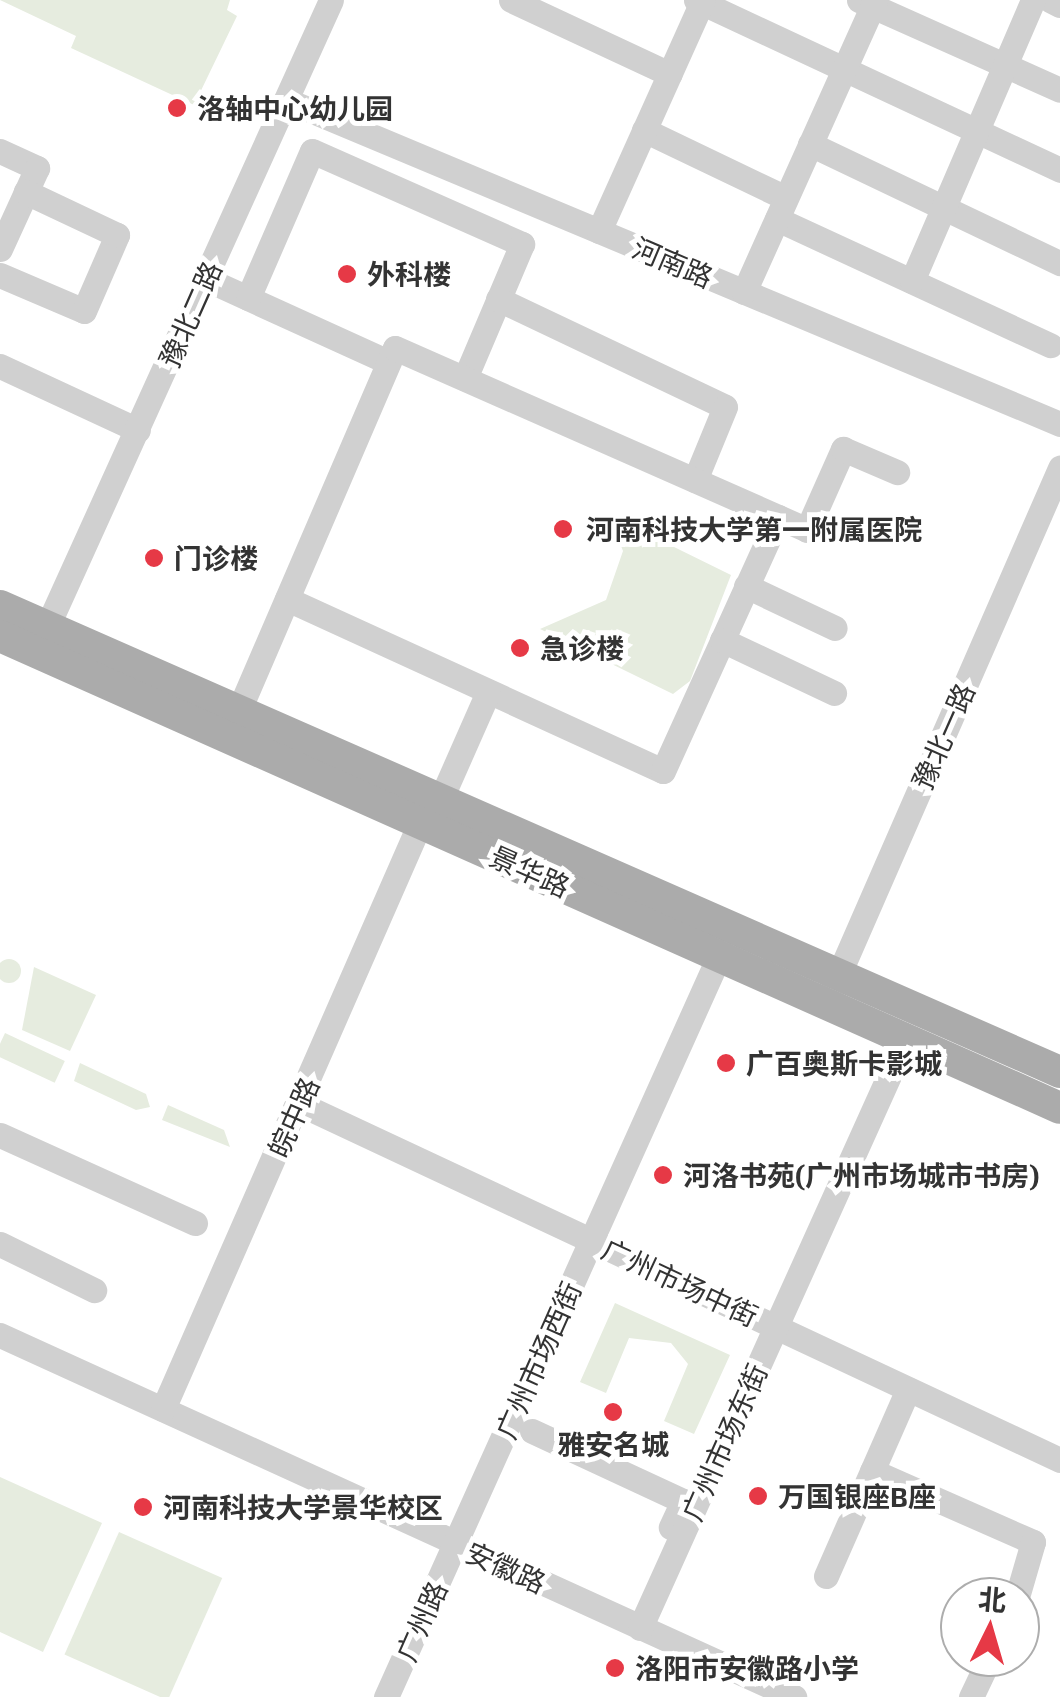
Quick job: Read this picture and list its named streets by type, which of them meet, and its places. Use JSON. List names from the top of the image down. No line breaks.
{"streets":{"main road":["景华路"],"street":["河南路","豫北二路","豫北一路","皖中路","广州市场中街","广州市场西街","广州市场东街","安徽路","广州路"]},"crossings":[["河南路","豫北二路"],["豫北二路","景华路"],["豫北一路","景华路"],["景华路","皖中路"],["景华路","广州市场西街"],["景华路","广州市场东街"],["皖中路","广州市场中街"],["皖中路","安徽路"],["广州市场中街","广州市场西街"],["广州市场中街","广州市场东街"],["广州市场西街","安徽路"],["广州市场西街","广州路"],["广州市场东街","安徽路"],["安徽路","广州路"]],"places":["洛轴中心幼儿园","外科楼","河南科技大学第一附属医院","门诊楼","急诊楼","广百奥斯卡影城","河洛书苑(广州市场城市书房)","雅安名城","万国银座B座","河南科技大学景华校区","洛阳市安徽路小学"],"north":"top"}
